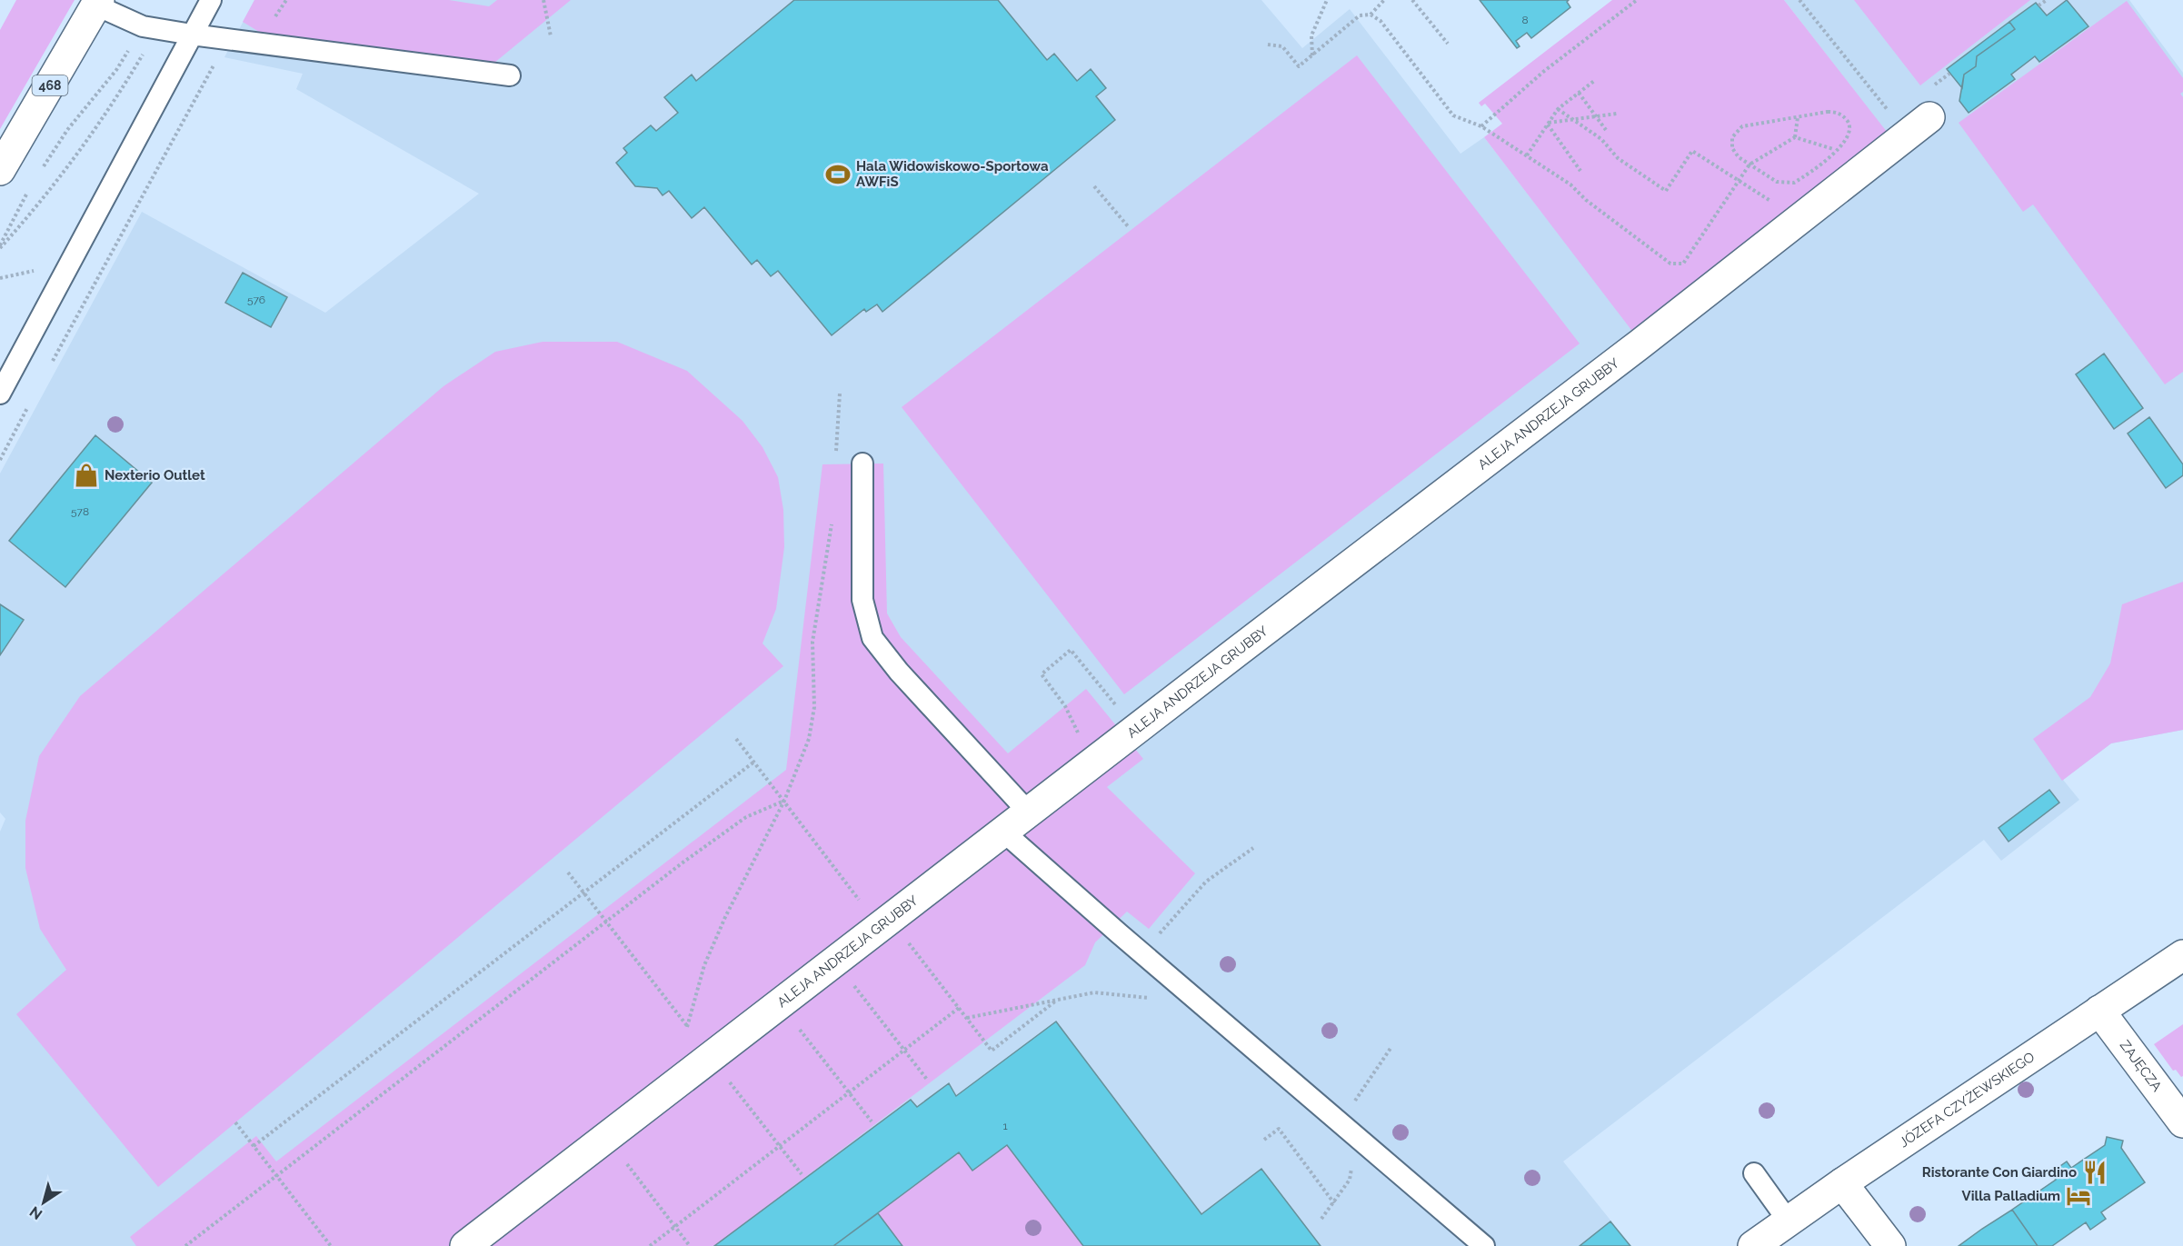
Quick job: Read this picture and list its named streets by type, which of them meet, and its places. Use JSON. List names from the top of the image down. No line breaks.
{"streets":{"street":["468","ALEJA ANDRZEJA GRUBBY","ZAJĘCZA","JÓZEFA CZYŻEWSKIEGO"]},"crossings":[["ZAJĘCZA","JÓZEFA CZYŻEWSKIEGO"]],"places":{"sports":["Hala Widowiskowo-Sportowa AWFiS"],"shop":["Nexterio Outlet"],"restaurant":["Ristorante Con Giardino"],"hotel":["Villa Palladium"]},"house_numbers":["8","576","578","1"],"north":"bottom left"}
